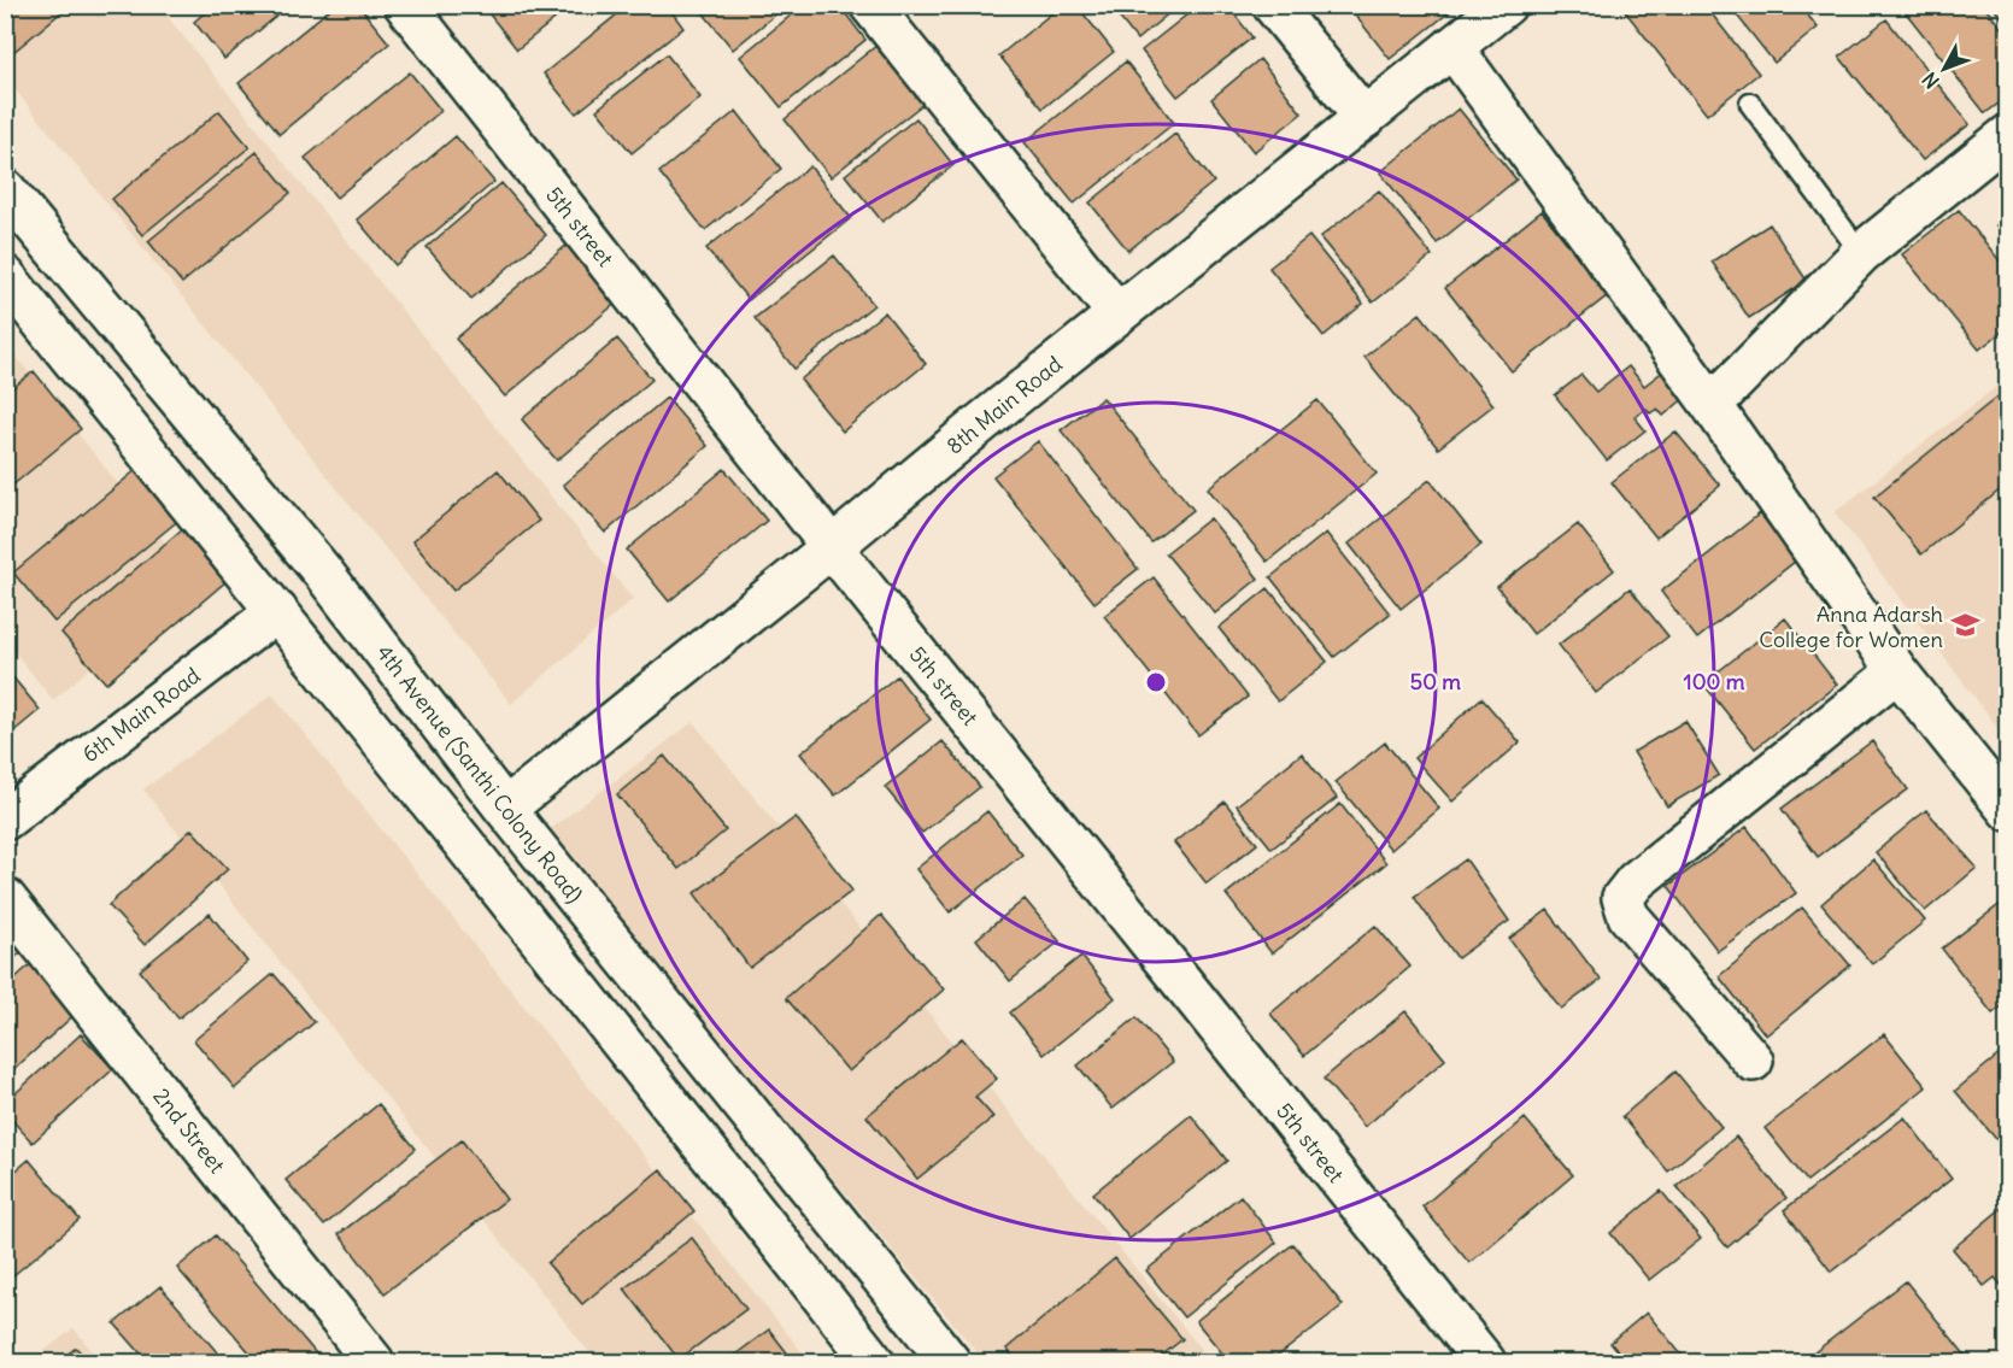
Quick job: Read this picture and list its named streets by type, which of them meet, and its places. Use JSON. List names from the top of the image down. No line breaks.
{"streets":{"street":["5th street","8th Main Road","6th Main Road","4th Avenue (Santhi Colony Road)","2nd Street"]},"crossings":[["5th street","8th Main Road"],["8th Main Road","4th Avenue (Santhi Colony Road)"]],"places":{"school or university":["Anna Adarsh College for Women"]},"north":"bottom left","rings":["50 m","100 m"]}
